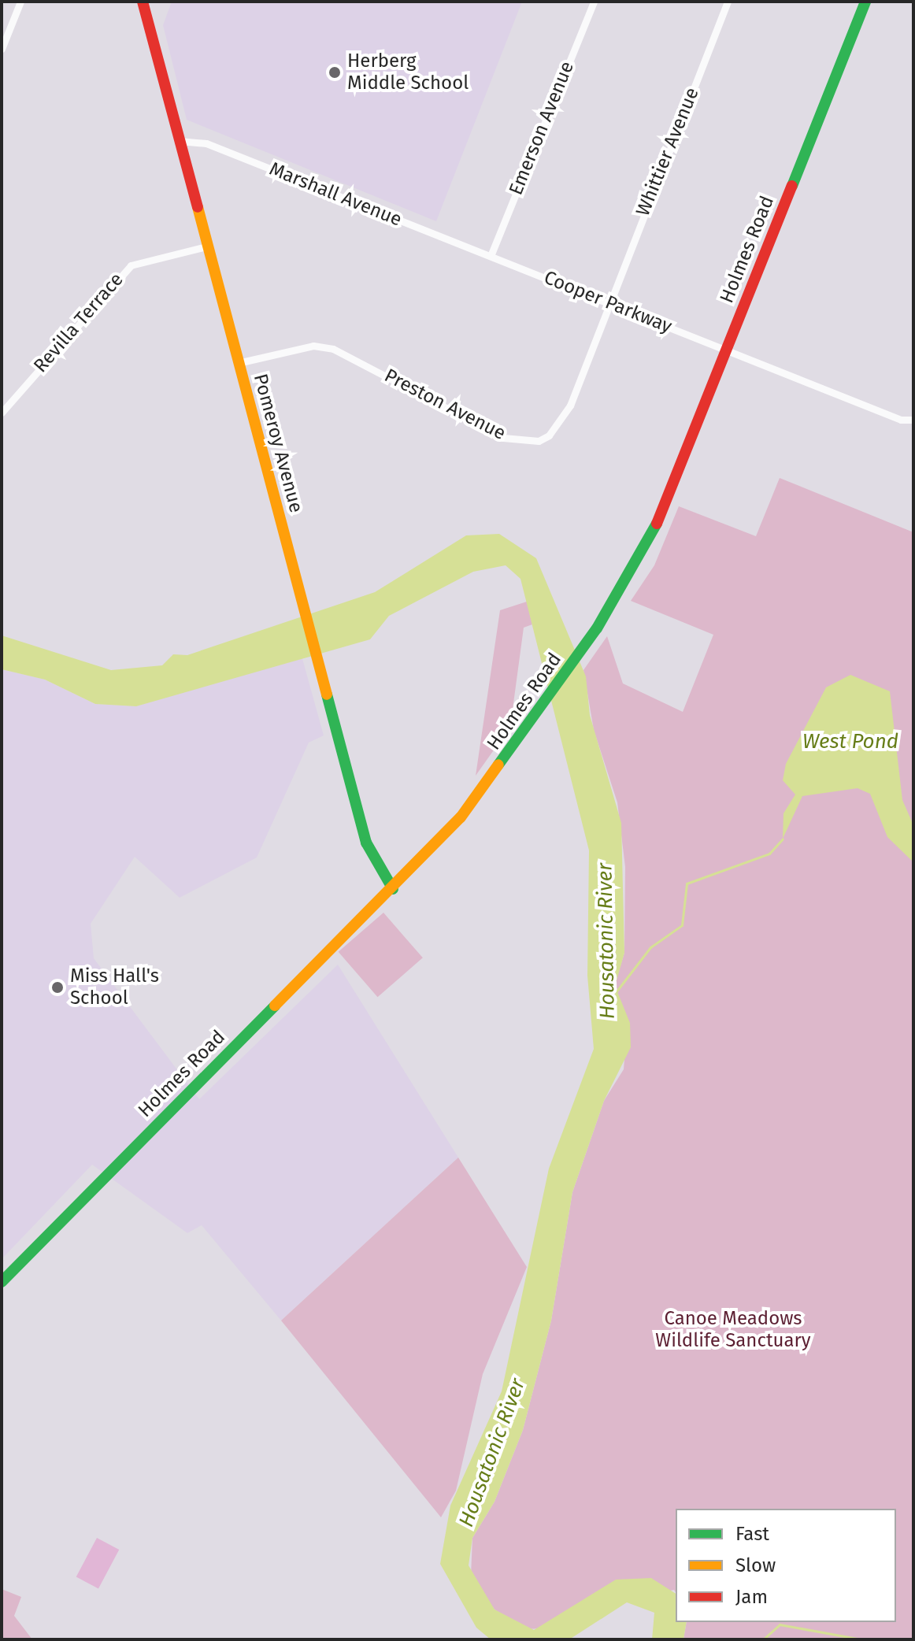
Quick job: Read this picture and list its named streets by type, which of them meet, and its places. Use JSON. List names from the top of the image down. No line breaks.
{"streets":{"street":["Emerson Avenue","Whittier Avenue","Marshall Avenue","Holmes Road","Cooper Parkway","Revilla Terrace","Preston Avenue","Pomeroy Avenue"]},"crossings":[["Emerson Avenue","Marshall Avenue"],["Emerson Avenue","Cooper Parkway"],["Whittier Avenue","Cooper Parkway"],["Whittier Avenue","Preston Avenue"],["Marshall Avenue","Cooper Parkway"],["Marshall Avenue","Pomeroy Avenue"],["Holmes Road","Cooper Parkway"],["Holmes Road","Pomeroy Avenue"],["Cooper Parkway","Preston Avenue"],["Revilla Terrace","Pomeroy Avenue"],["Preston Avenue","Pomeroy Avenue"]],"water":["West Pond","Housatonic River"],"parks":["Canoe Meadows Wildlife Sanctuary"],"places":["Herberg Middle School","Miss Hall's School"],"legend":["Fast","Slow","Jam"]}
